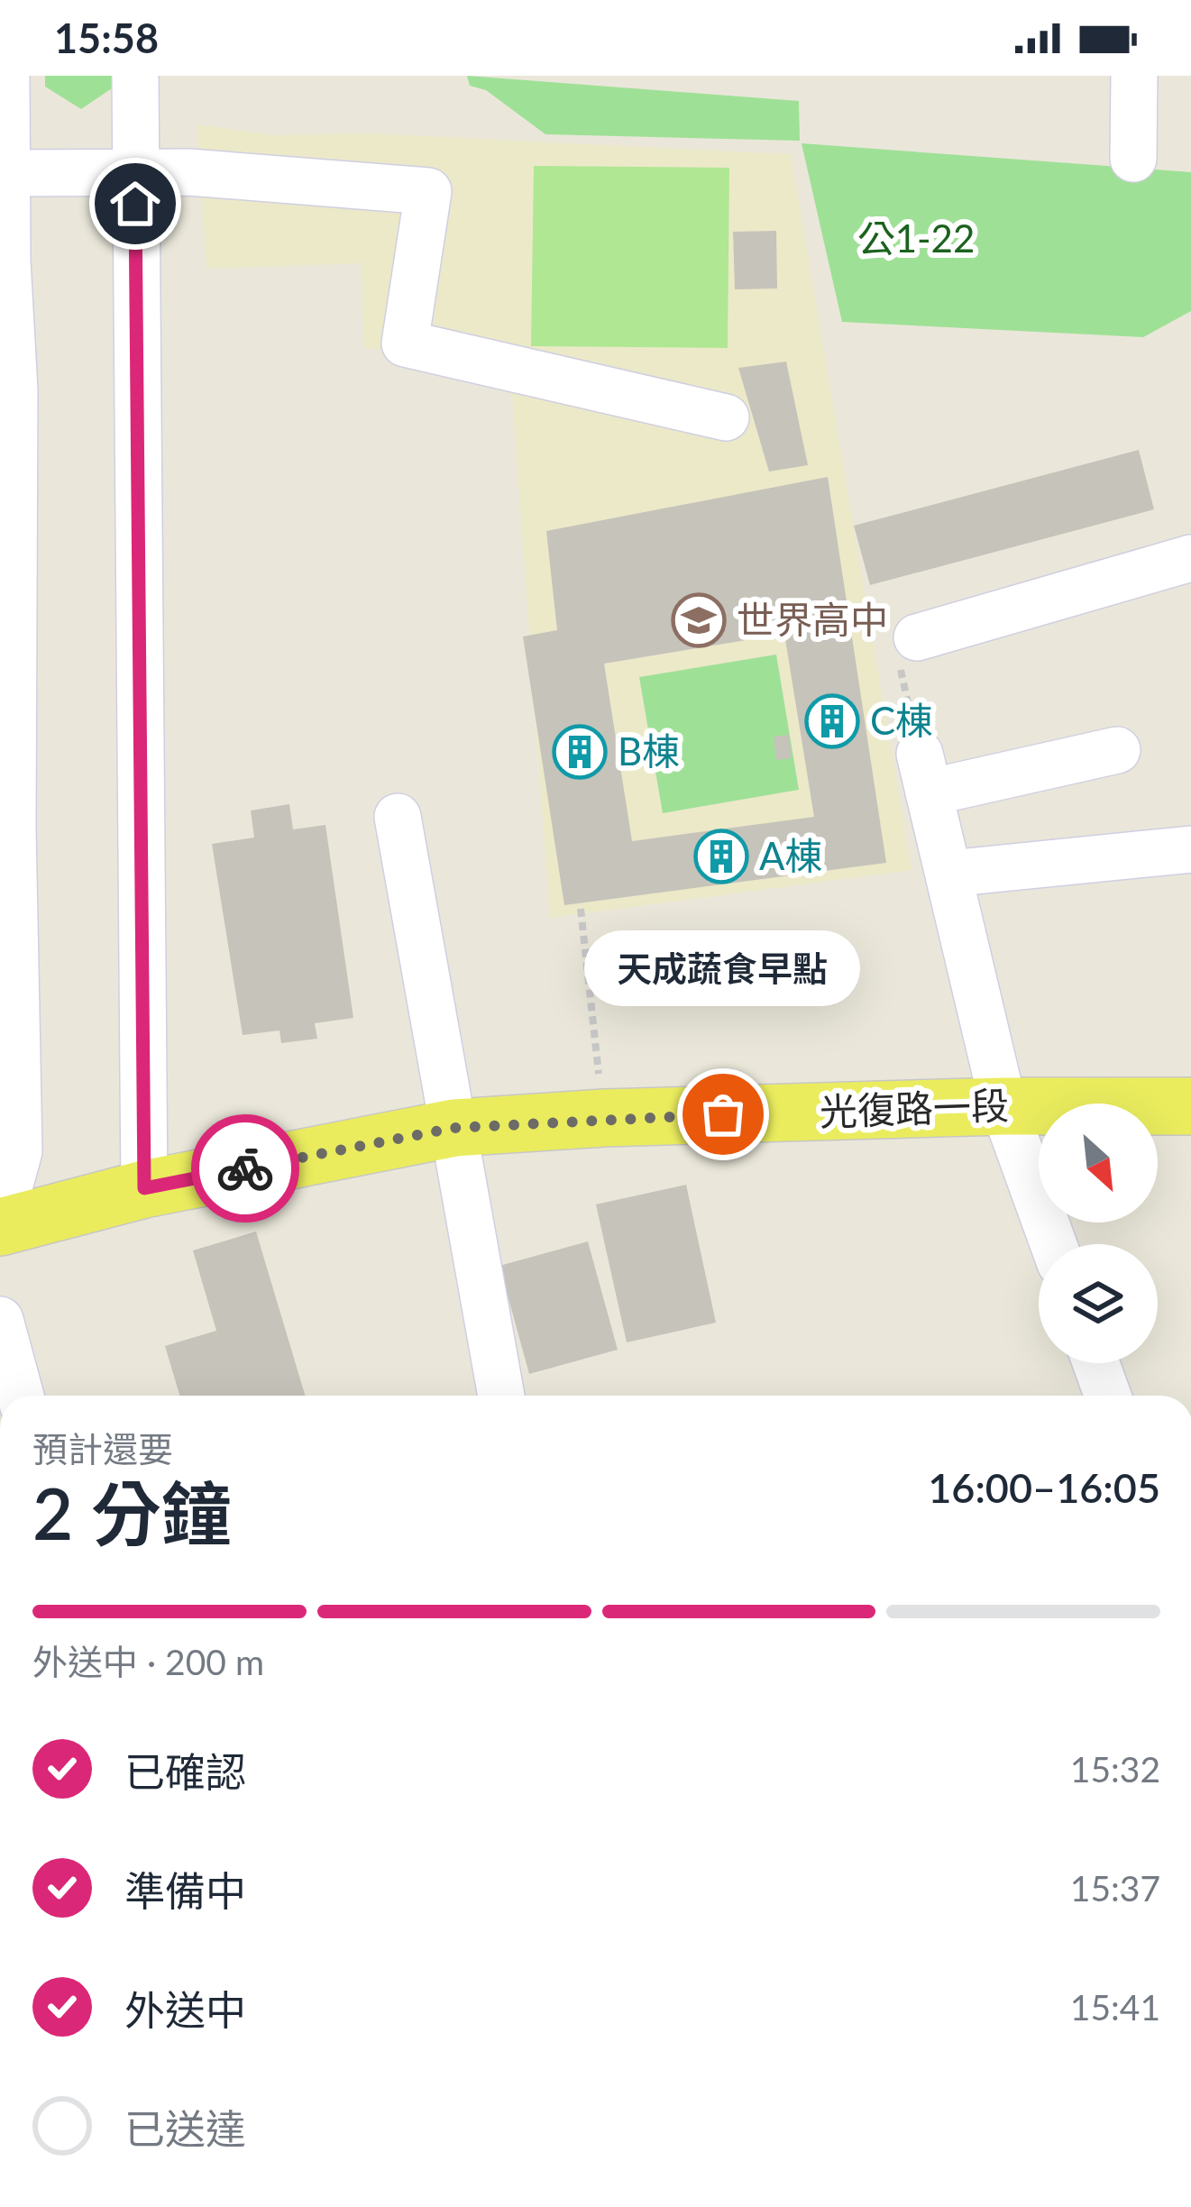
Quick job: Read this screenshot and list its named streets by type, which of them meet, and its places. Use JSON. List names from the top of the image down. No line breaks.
{"streets":{"main road":["光復路一段"]},"parks":["公1-22"],"places":{"school or university":["世界高中"],"building":["C棟","B棟","A棟"],"other":["天成蔬食早點"]},"north":"bottom right","page":{"status":"15:58","bubble":"天成蔬食早點","heading":["2 分鐘","預計還要","16:00–16:05"],"bar":"外送中 · 200 m","list":[["已確認","15:32"],["準備中","15:37"],["外送中","15:41"],"已送達"]}}
